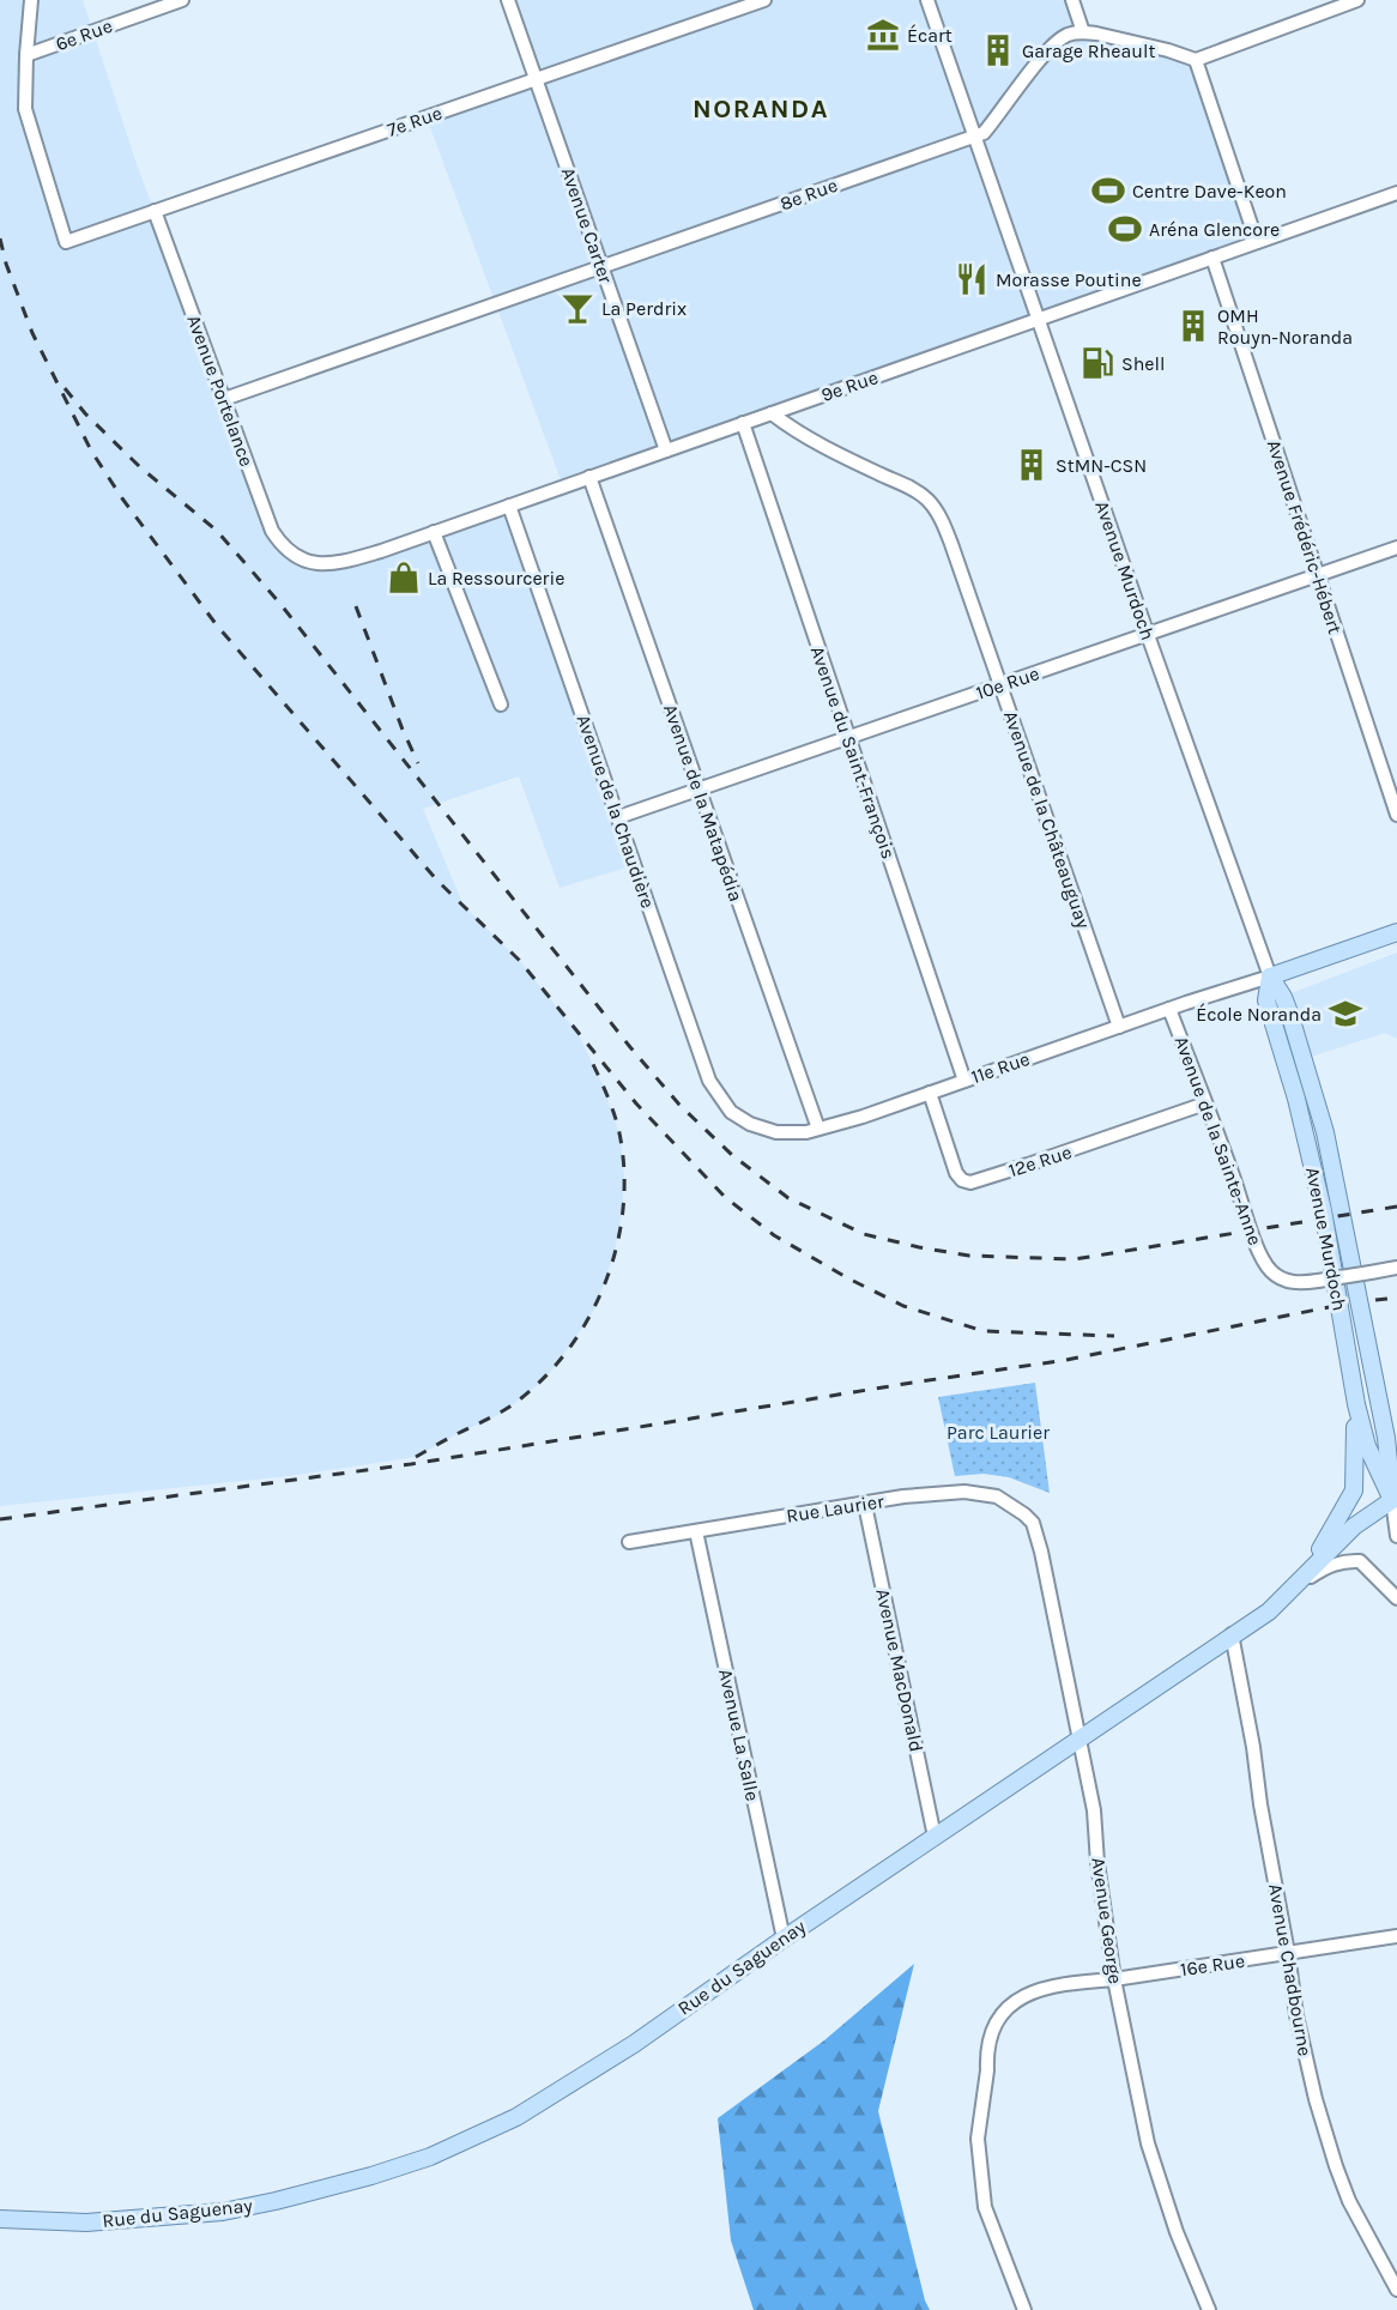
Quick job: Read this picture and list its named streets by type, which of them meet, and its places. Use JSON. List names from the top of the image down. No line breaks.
{"streets":{"main road":["Avenue Murdoch","Rue du Saguenay"],"street":["6e Rue","7e Rue","8e Rue","Avenue Carter","9e Rue","Avenue Portelance","Avenue Frédéric-Hébert","10e Rue","Avenue du Saint-François","Avenue de la Matapédia","Avenue de la Chaudière","Avenue de la Châteauguay","11e Rue","Avenue de la Sainte-Anne","12e Rue","Rue Laurier","Avenue MacDonald","Avenue La Salle","Avenue George","16e Rue","Avenue Chadbourne"]},"crossings":[["6e Rue","7e Rue"],["7e Rue","Avenue Carter"],["7e Rue","Avenue Portelance"],["8e Rue","Avenue Carter"],["8e Rue","Avenue Portelance"],["8e Rue","Avenue Murdoch"],["Avenue Carter","9e Rue"],["9e Rue","Avenue Portelance"],["9e Rue","Avenue Frédéric-Hébert"],["9e Rue","Avenue Murdoch"],["9e Rue","Avenue du Saint-François"],["9e Rue","Avenue de la Matapédia"],["9e Rue","Avenue de la Chaudière"],["9e Rue","Avenue de la Châteauguay"],["Avenue Frédéric-Hébert","10e Rue"],["Avenue Murdoch","10e Rue"],["Avenue Murdoch","11e Rue"],["Avenue Murdoch","Rue du Saguenay"],["10e Rue","Avenue du Saint-François"],["10e Rue","Avenue de la Matapédia"],["10e Rue","Avenue de la Chaudière"],["10e Rue","Avenue de la Châteauguay"],["Avenue du Saint-François","11e Rue"],["Avenue de la Matapédia","11e Rue"],["Avenue de la Chaudière","11e Rue"],["Avenue de la Châteauguay","11e Rue"],["11e Rue","Avenue de la Sainte-Anne"],["11e Rue","12e Rue"],["Avenue de la Sainte-Anne","12e Rue"],["Rue Laurier","Avenue MacDonald"],["Rue Laurier","Avenue La Salle"],["Rue Laurier","Avenue George"],["Avenue MacDonald","Rue du Saguenay"],["Avenue La Salle","Rue du Saguenay"],["Avenue George","16e Rue"],["Avenue George","Rue du Saguenay"],["16e Rue","Avenue Chadbourne"],["Rue du Saguenay","Avenue Chadbourne"]],"districts":["NORANDA"],"parks":["Parc Laurier"],"places":{"museum":["Écart"],"building":["Garage Rheault","OMH Rouyn-Noranda","StMN-CSN"],"sports":["Centre Dave-Keon","Aréna Glencore"],"restaurant":["Morasse Poutine"],"bar":["La Perdrix"],"fuel station":["Shell"],"shop":["La Ressourcerie"],"school or university":["École Noranda"]}}
